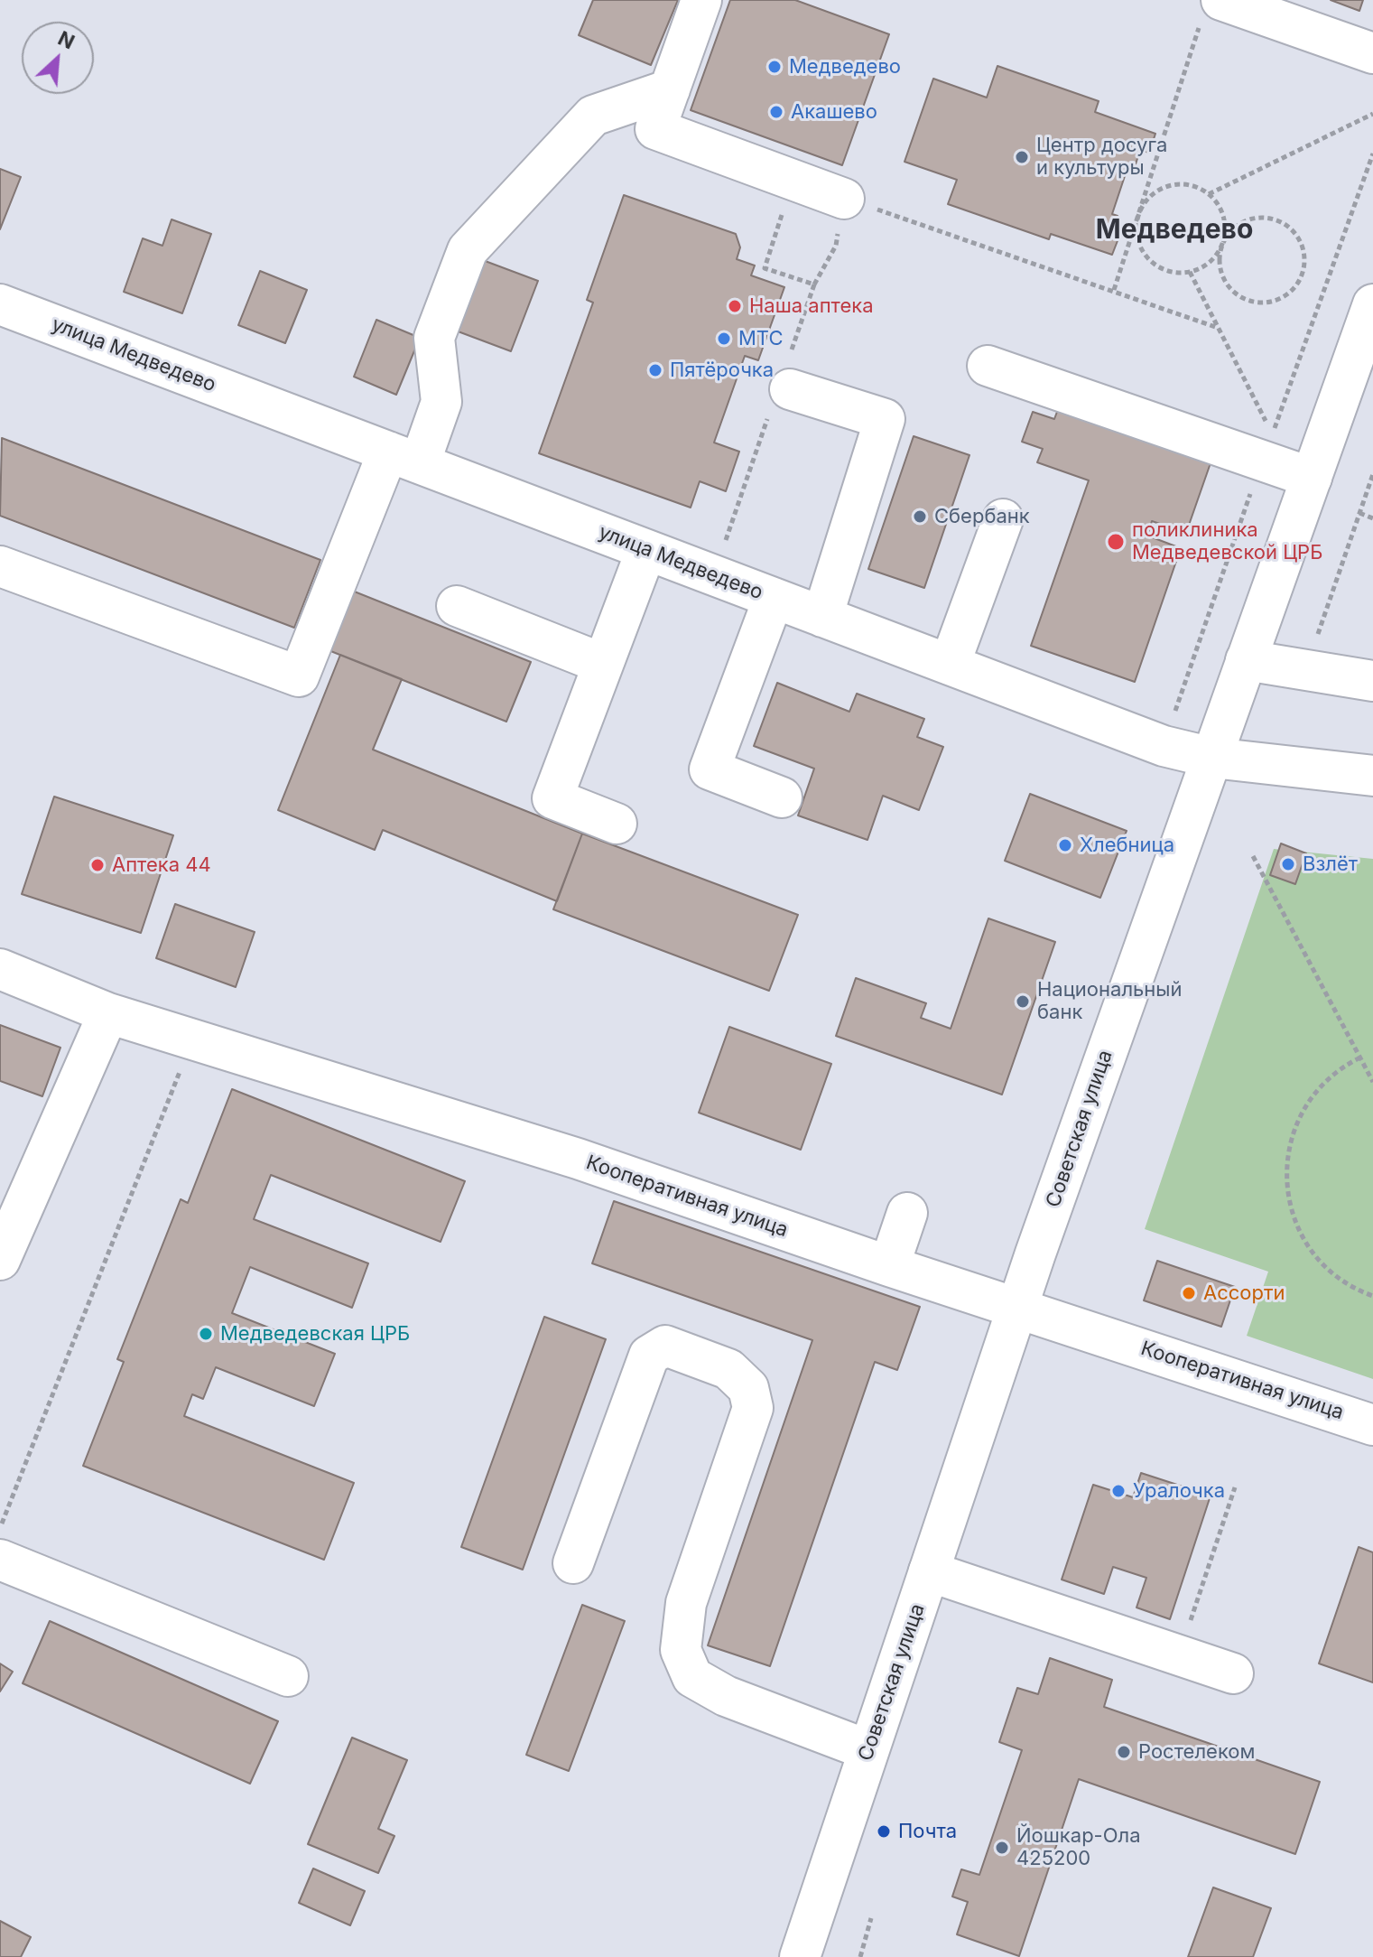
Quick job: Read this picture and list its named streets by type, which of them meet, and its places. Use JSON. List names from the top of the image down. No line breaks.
{"streets":{"street":["улица Медведево","Советская улица","Кооперативная улица"]},"crossings":[["улица Медведево","Советская улица"],["Советская улица","Кооперативная улица"]],"districts":["Медведево"],"places":["Медведево","Акашево","Центр досуга и культуры","Наша аптека","МТС","Пятёрочка","Сбербанк","поликлиника Медведевской ЦРБ","Хлебница","Взлёт","Аптека 44","Национальный банк","Ассорти","Медведевская ЦРБ","Уралочка","Ростелеком","Почта","Йошкар-Ола 425200"],"north":"top right"}
